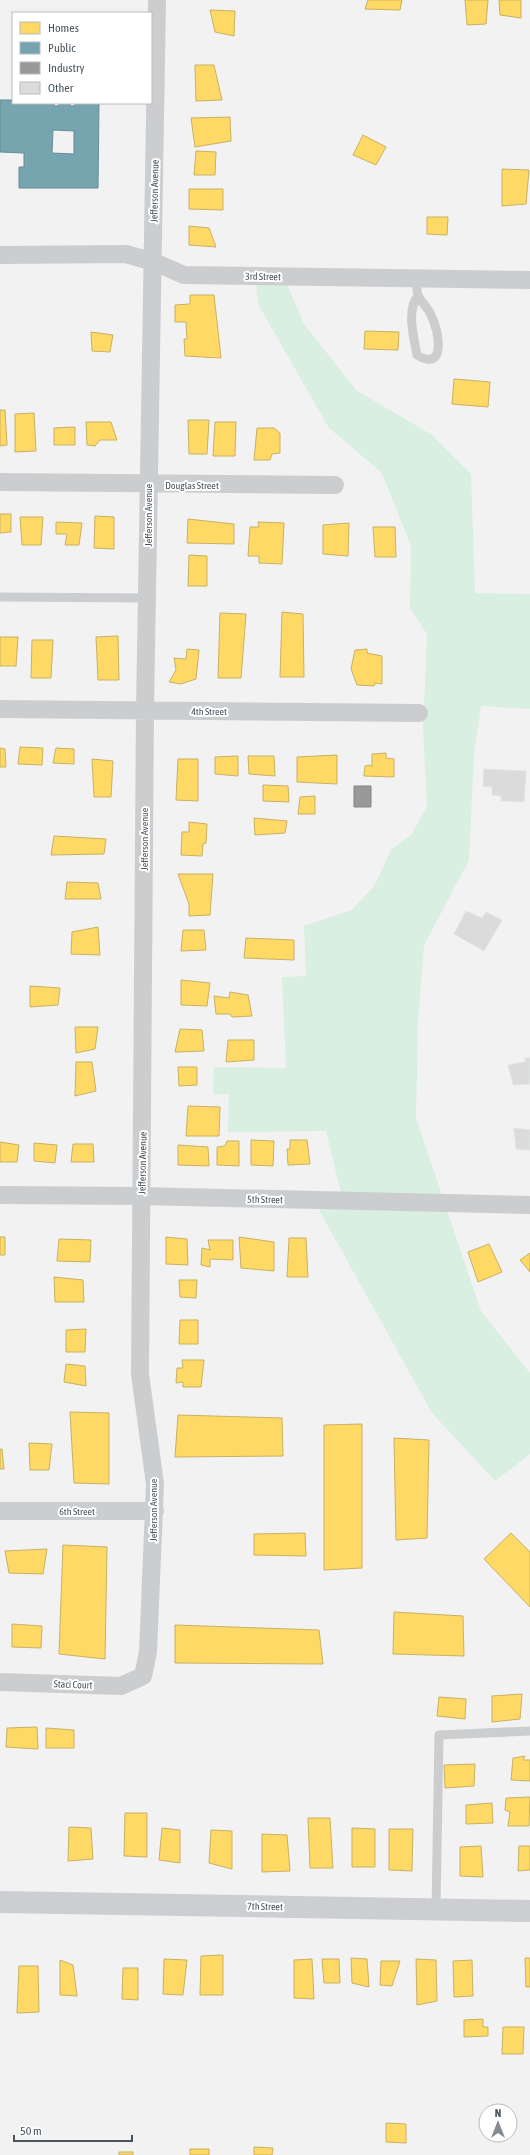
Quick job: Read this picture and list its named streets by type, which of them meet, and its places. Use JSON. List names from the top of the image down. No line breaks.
{"streets":{"street":["Jefferson Avenue","3rd Street","Douglas Street","4th Street","5th Street","6th Street","Staci Court","7th Street"]},"crossings":[["Jefferson Avenue","3rd Street"],["Jefferson Avenue","Douglas Street"],["Jefferson Avenue","4th Street"],["Jefferson Avenue","5th Street"],["Jefferson Avenue","6th Street"],["Jefferson Avenue","Staci Court"]],"legend":["Homes","Public","Industry","Other"],"scale_bar":"50 m","north":"top"}
